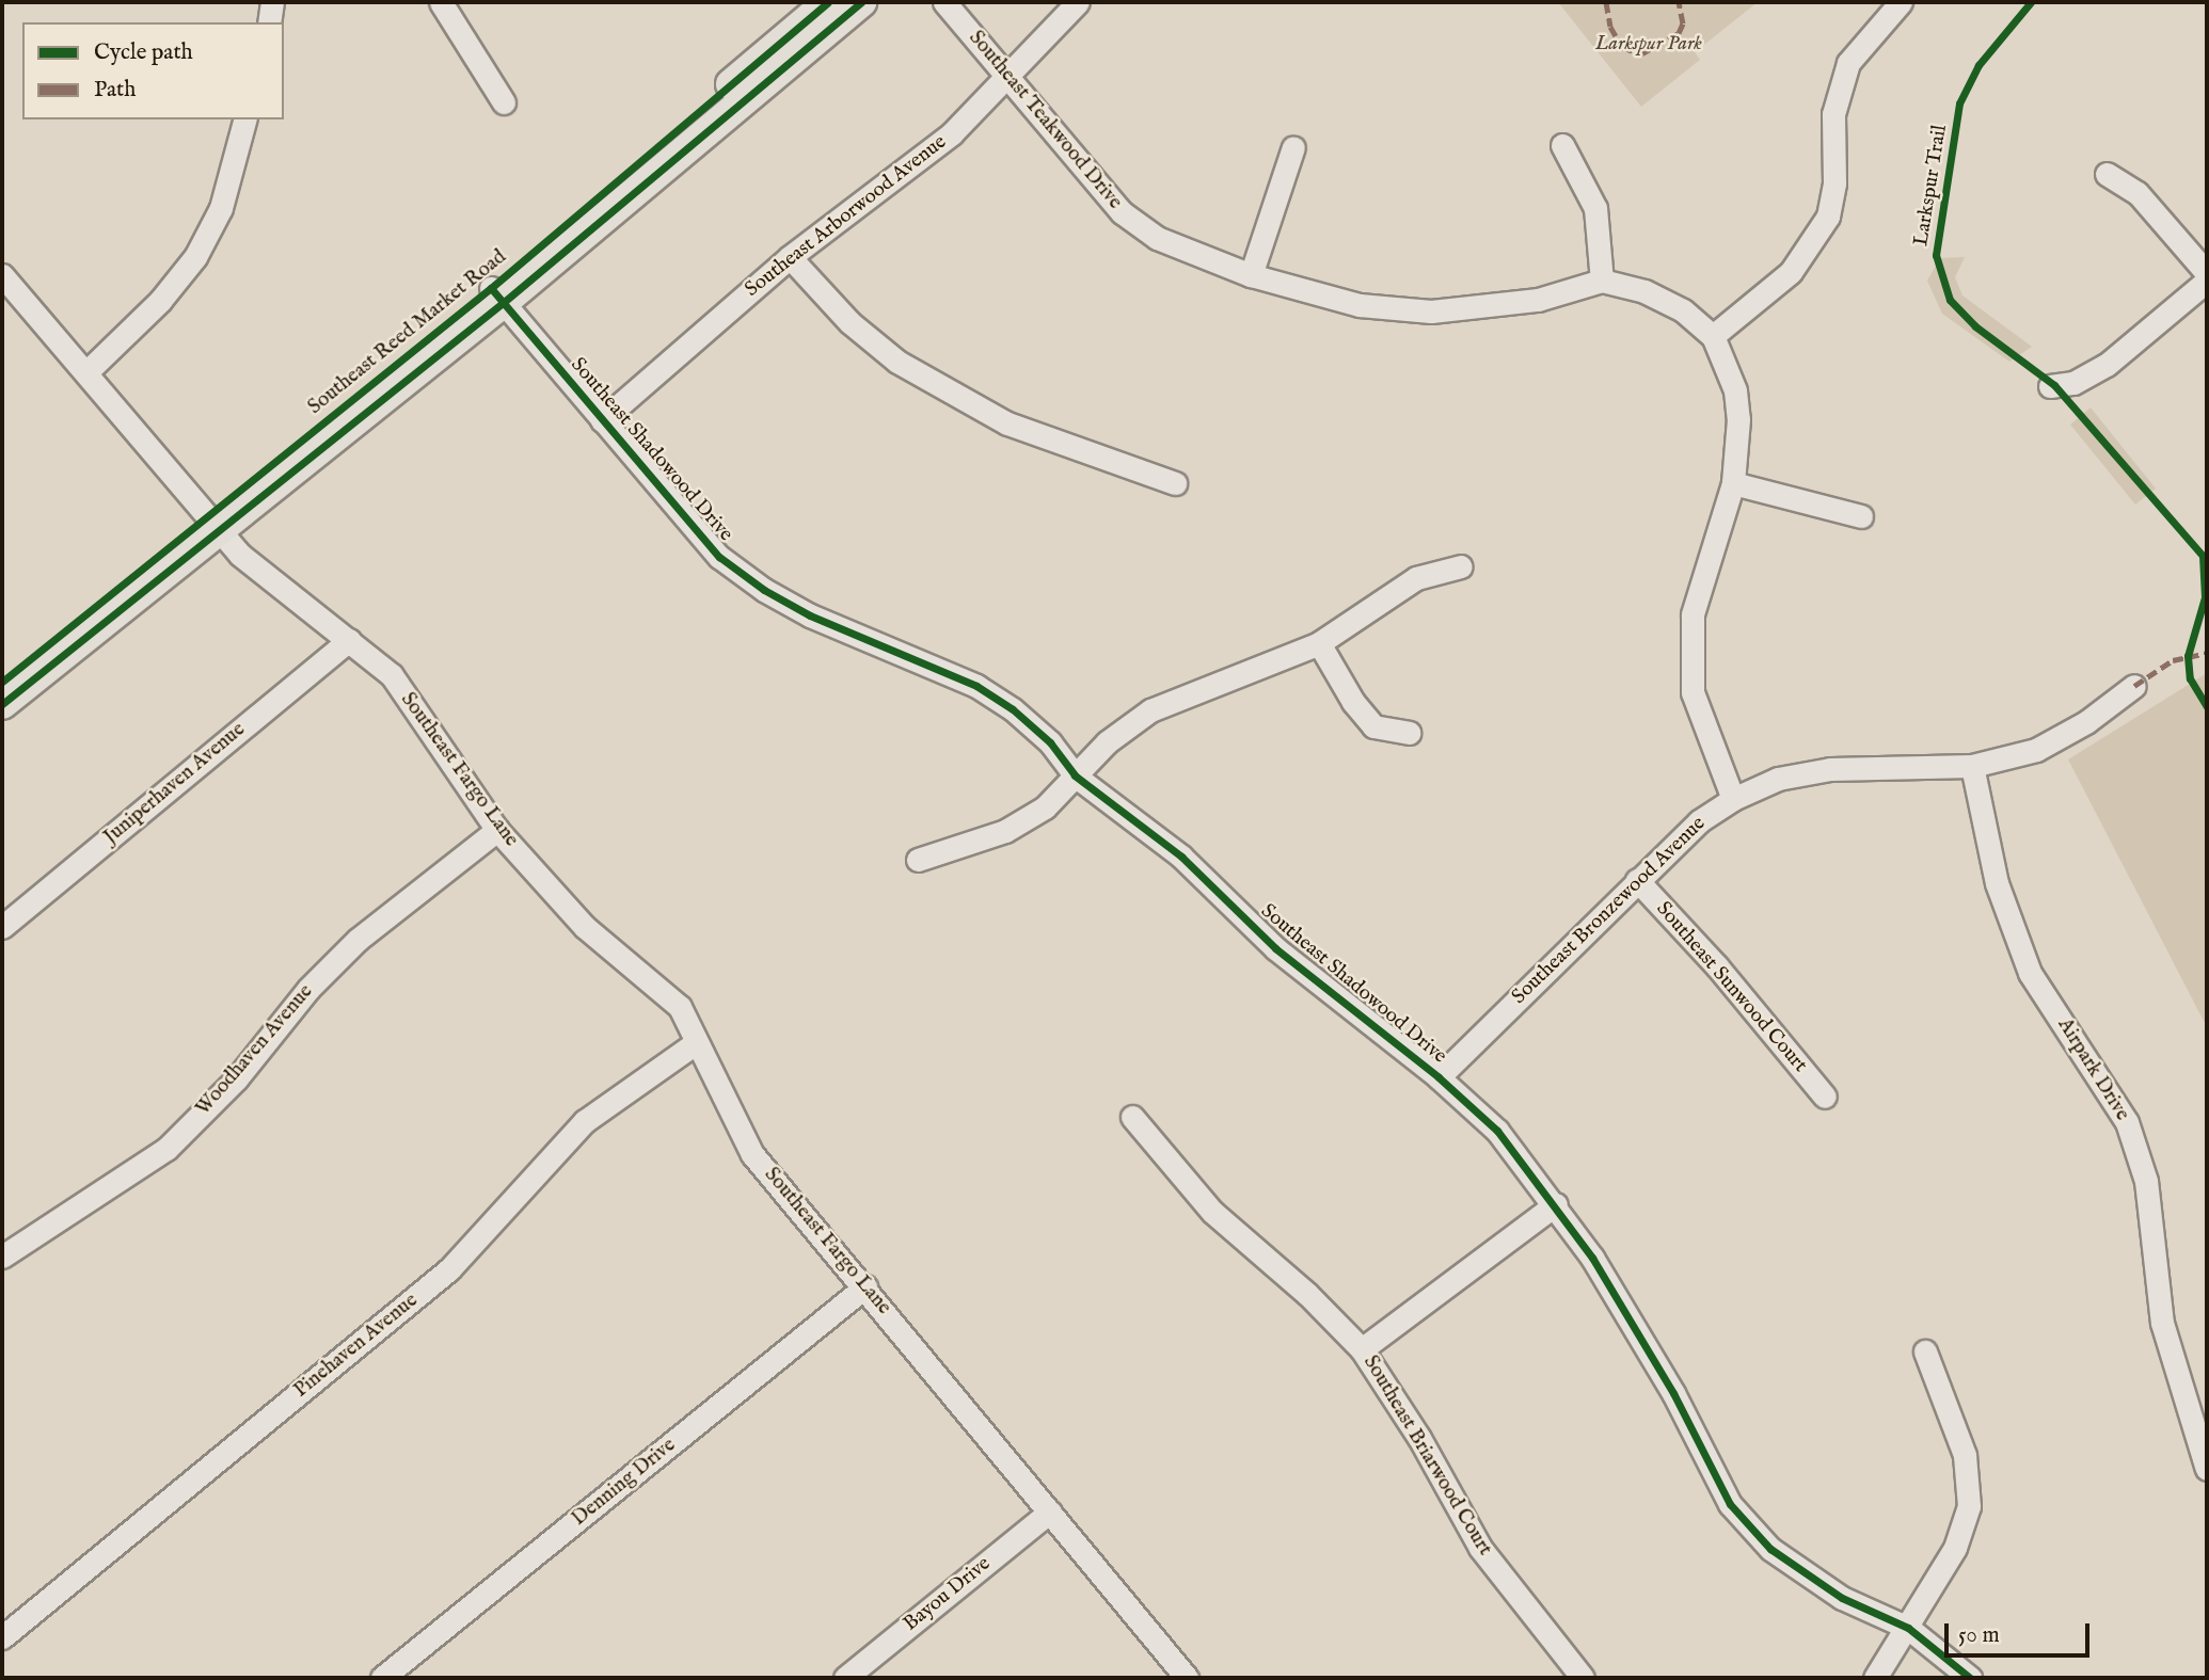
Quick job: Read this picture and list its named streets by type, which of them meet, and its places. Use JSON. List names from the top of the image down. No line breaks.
{"streets":{"main road":["Southeast Reed Market Road"],"street":["Southeast Teakwood Drive","Southeast Arborwood Avenue","Southeast Shadowood Drive","Southeast Fargo Lane","Juniperhaven Avenue","Southeast Bronzewood Avenue","Southeast Sunwood Court","Woodhaven Avenue","Airpark Drive","Pinehaven Avenue","Southeast Briarwood Court","Denning Drive","Bayou Drive"],"cycle path":["Larkspur Trail"]},"crossings":[["Southeast Teakwood Drive","Southeast Arborwood Avenue"],["Southeast Arborwood Avenue","Southeast Shadowood Drive"],["Southeast Reed Market Road","Southeast Shadowood Drive"],["Southeast Reed Market Road","Southeast Fargo Lane"],["Southeast Shadowood Drive","Southeast Bronzewood Avenue"],["Southeast Fargo Lane","Juniperhaven Avenue"],["Southeast Fargo Lane","Woodhaven Avenue"],["Southeast Fargo Lane","Pinehaven Avenue"],["Southeast Fargo Lane","Denning Drive"],["Southeast Fargo Lane","Bayou Drive"],["Southeast Bronzewood Avenue","Southeast Sunwood Court"],["Southeast Bronzewood Avenue","Airpark Drive"]],"parks":["Larkspur Park"],"legend":["Cycle path","Path"],"scale_bar":"50 m"}
